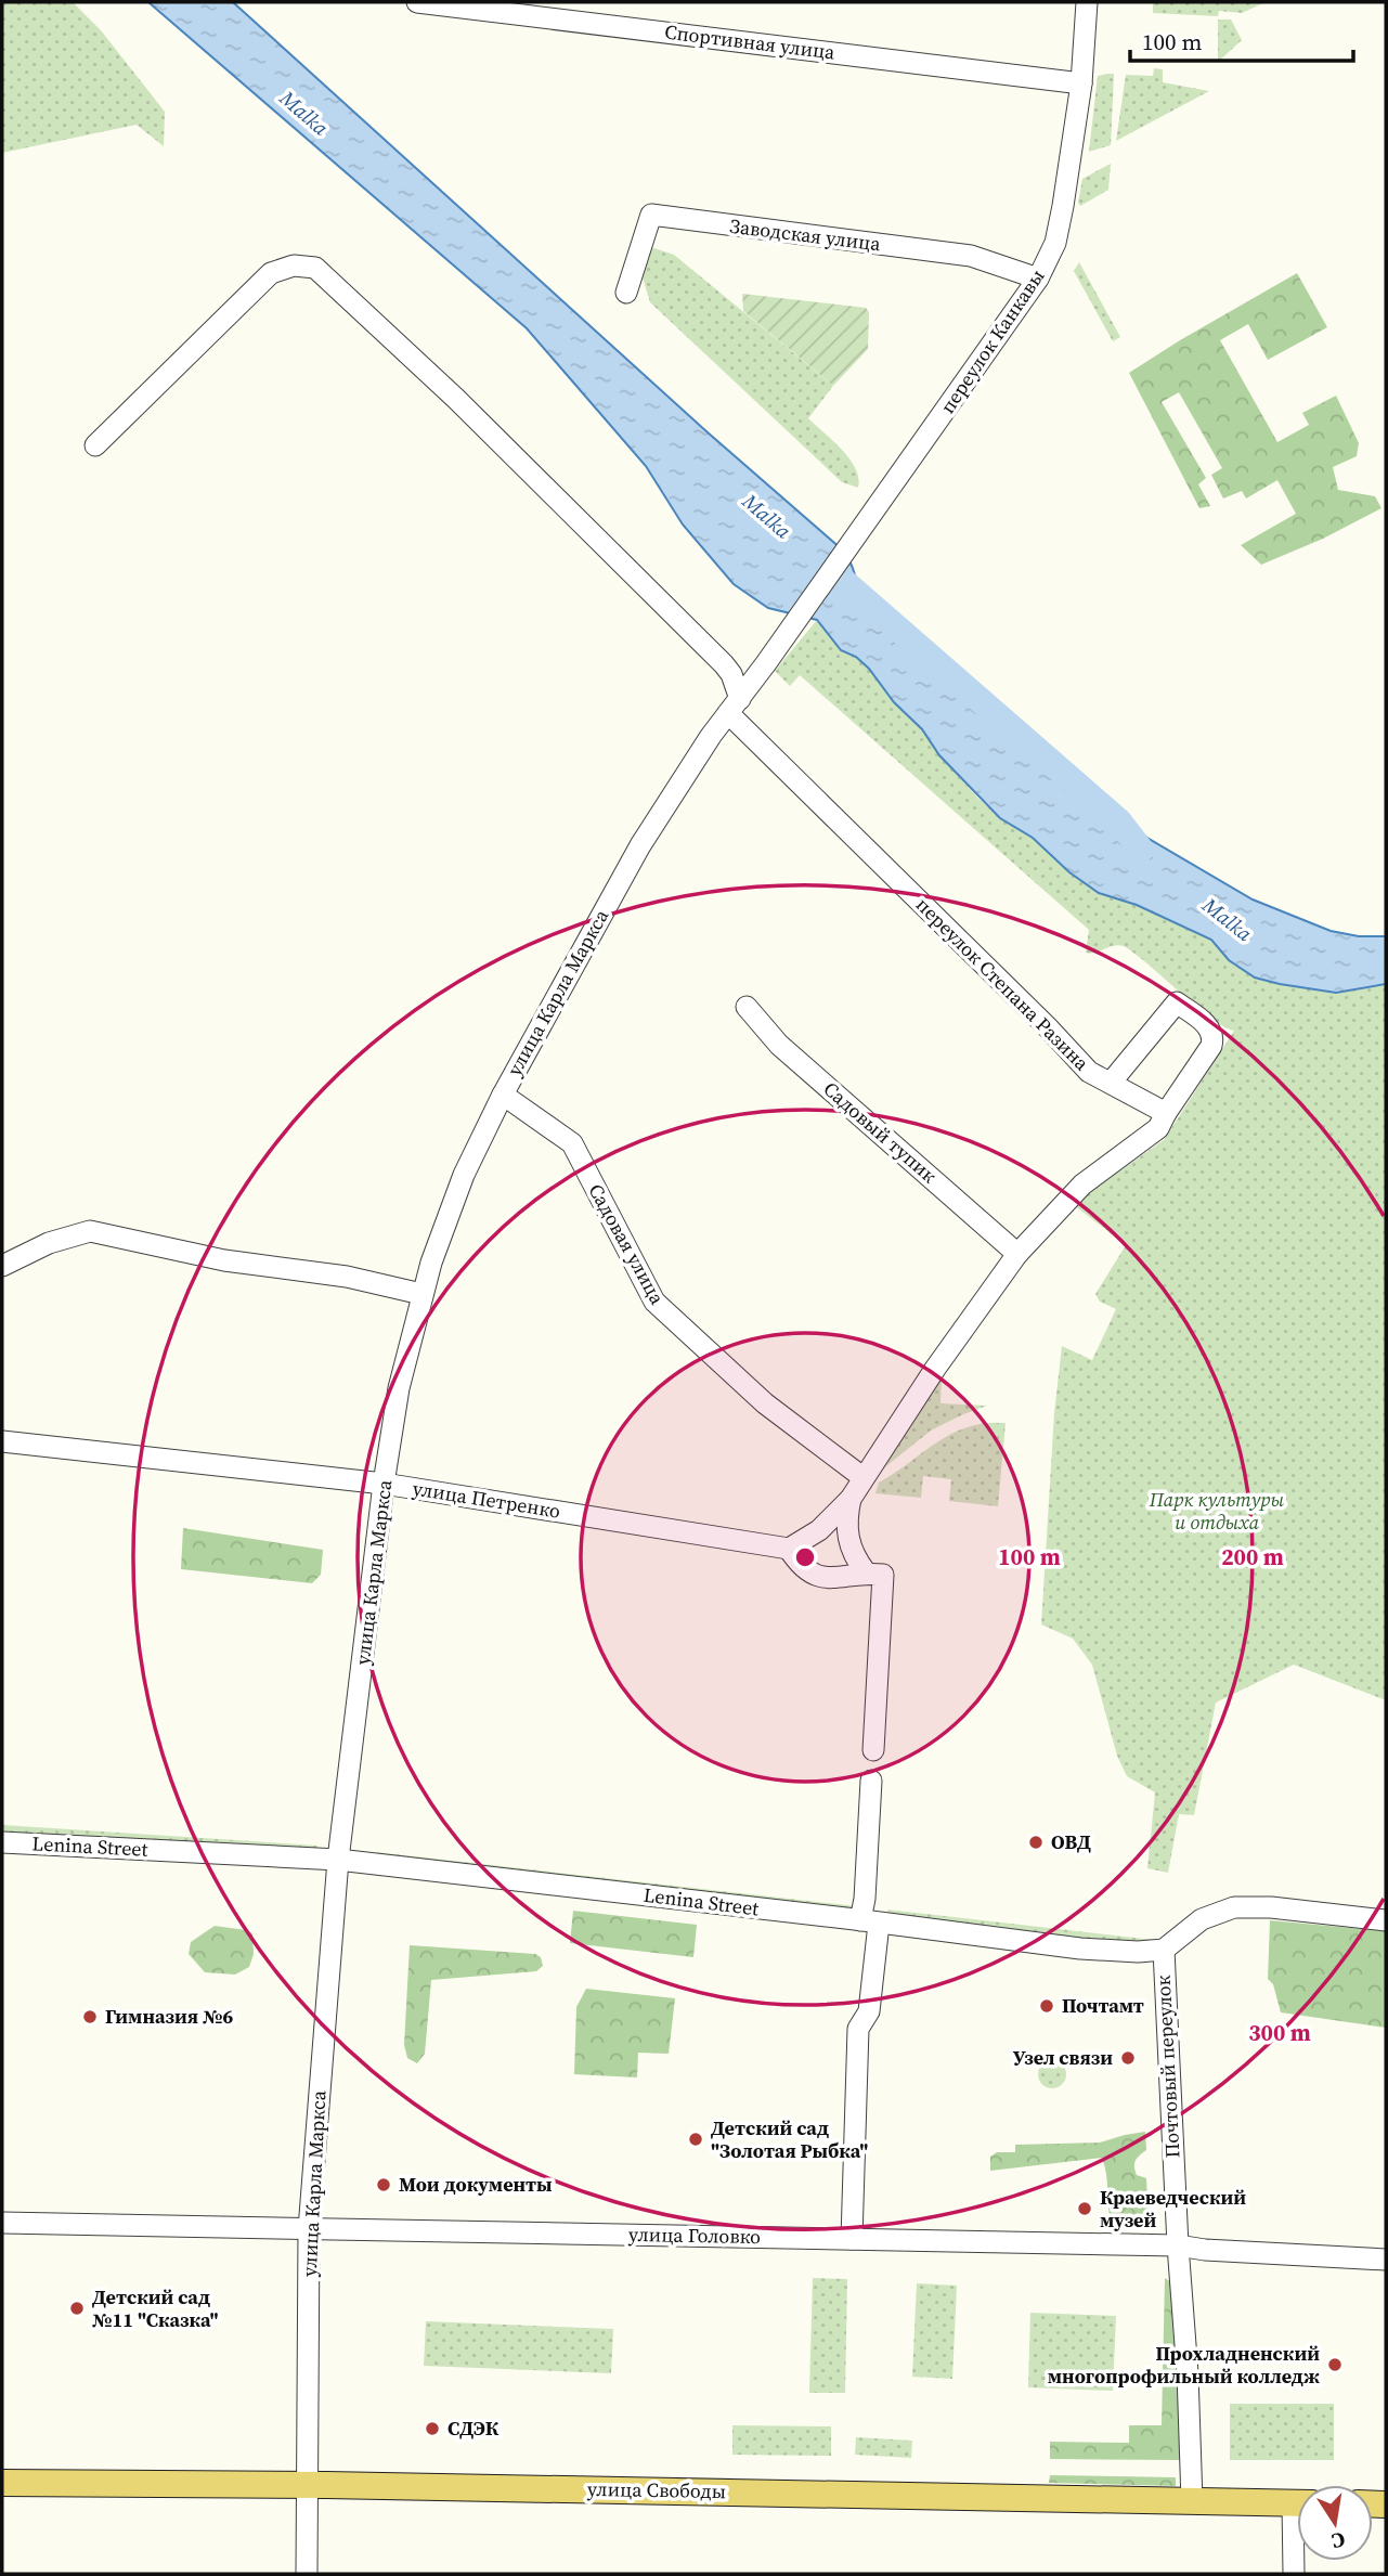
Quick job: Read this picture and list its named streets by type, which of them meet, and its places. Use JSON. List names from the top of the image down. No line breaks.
{"streets":{"main road":["улица Свободы"],"street":["Спортивная улица","Заводская улица","переулок Канкавы","переулок Степана Разина","улица Карла Маркса","Садовый тупик","Садовая улица","улица Петренко","Lenina Street","Почтовый переулок","улица Головко"]},"crossings":[["Спортивная улица","переулок Канкавы"],["Заводская улица","переулок Канкавы"],["переулок Канкавы","улица Карла Маркса"],["переулок Степана Разина","улица Карла Маркса"],["улица Карла Маркса","Садовая улица"],["улица Карла Маркса","улица Петренко"],["улица Карла Маркса","Lenina Street"],["улица Карла Маркса","улица Головко"],["улица Карла Маркса","улица Свободы"],["Lenina Street","Почтовый переулок"],["Почтовый переулок","улица Головко"],["Почтовый переулок","улица Свободы"]],"water":["Malka"],"parks":["Парк культуры и отдыха"],"places":["ОВД","Почтамт","Гимназия №6","Узел связи","Детский сад \"Золотая Рыбка\"","Мои документы","Краеведческий музей","Детский сад №11 \"Сказка\"","Прохладненский многопрофильный колледж","СДЭК"],"scale_bar":"100 m","north":"bottom","rings":["100 m","200 m","300 m"]}
